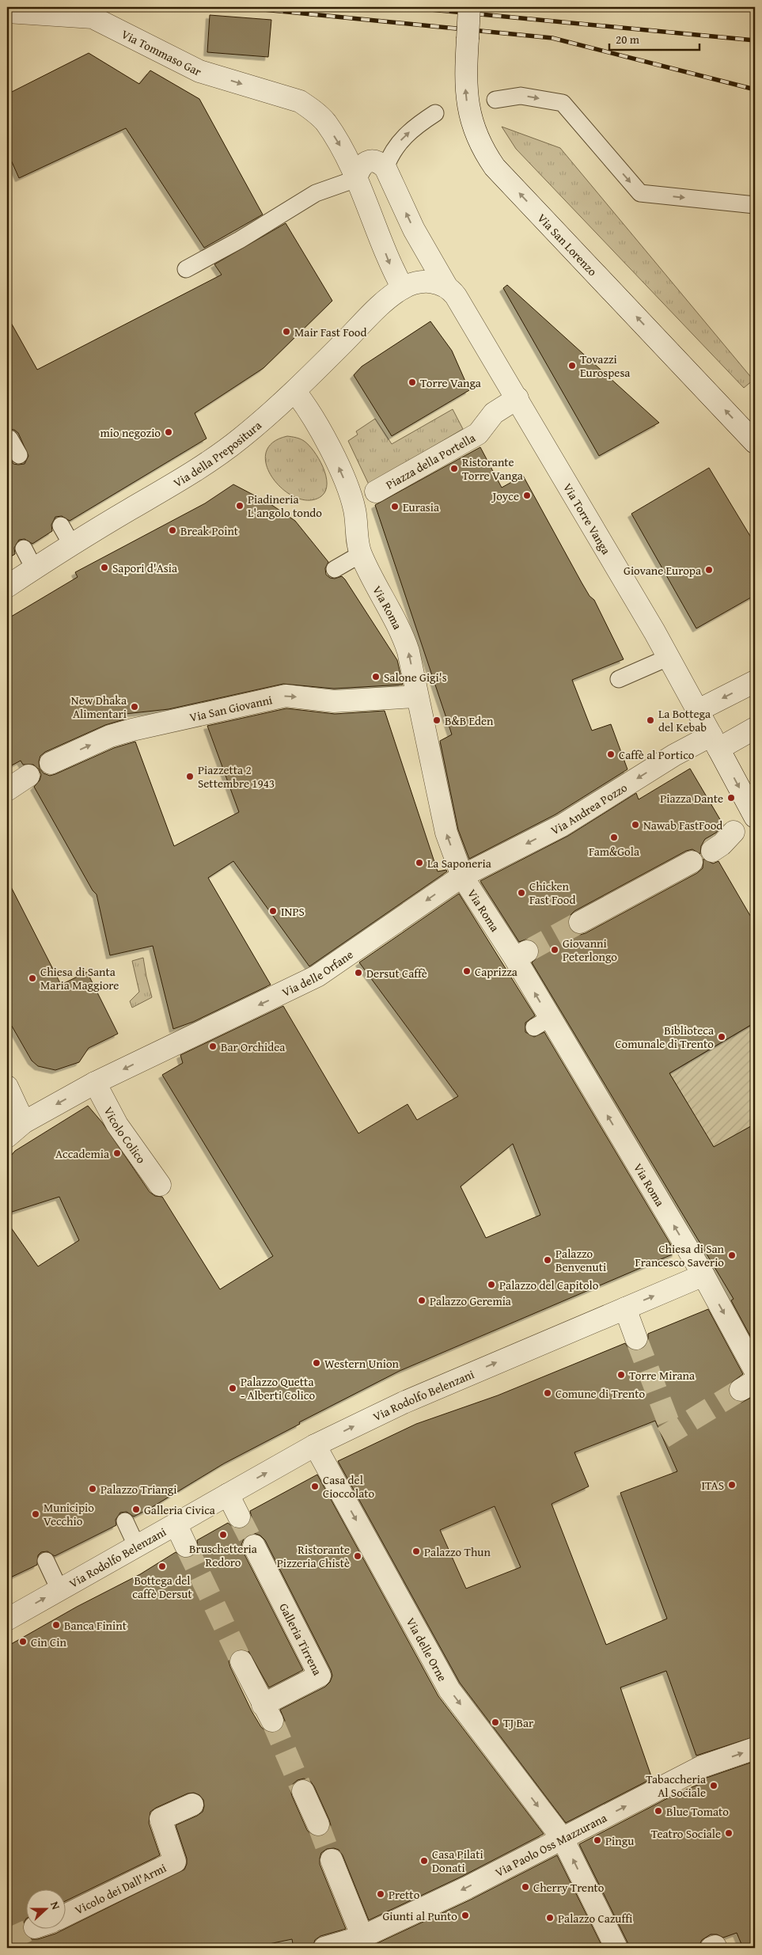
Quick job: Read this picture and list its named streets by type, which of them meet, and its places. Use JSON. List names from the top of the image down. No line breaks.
{"streets":{"street":["Via Tommaso Gar","Via San Lorenzo","Via della Prepositura","Piazza della Portella","Via Torre Vanga","Via Roma","Via San Giovanni","Via Andrea Pozzo","Via delle Orfane","Vicolo Colico","Via Rodolfo Belenzani","Galleria Tirrena","Via delle Orne","Via Paolo Oss Mazzurana","Vicolo dei Dall'Armi"]},"crossings":[["Via Tommaso Gar","Via della Prepositura"],["Via della Prepositura","Via Roma"],["Piazza della Portella","Via Torre Vanga"],["Via Torre Vanga","Via Andrea Pozzo"],["Via Roma","Via San Giovanni"],["Via Roma","Via Andrea Pozzo"],["Via Roma","Via delle Orfane"],["Via Roma","Via Rodolfo Belenzani"],["Via Andrea Pozzo","Via delle Orfane"],["Via delle Orfane","Vicolo Colico"],["Via Rodolfo Belenzani","Via delle Orne"],["Via delle Orne","Via Paolo Oss Mazzurana"]],"one_way":["Via Tommaso Gar","Via San Lorenzo","Via San Giovanni","Via delle Orfane","Via Rodolfo Belenzani"],"places":["Mair Fast Food","Tovazzi Eurospesa","Torre Vanga","mio negozio","Ristorante Torre Vanga","Joyce","Piadineria L'angolo tondo","Eurasia","Break Point","Sapori d'Asia","Giovane Europa","Salone Gigi's","New Dhaka Alimentari","B&B Eden","La Bottega del Kebab","Caffè al Portico","Piazzetta 2 Settembre 1943","Piazza Dante","Nawab FastFood","Fam&Gola","La Saponeria","Chicken Fast Food","INPS","Giovanni Peterlongo","Caprizza","Dersut Caffè","Chiesa di Santa Maria Maggiore","Biblioteca Comunale di Trento","Bar Orchidea","Accademia","Chiesa di San Francesco Saverio","Palazzo Benvenuti","Palazzo del Capitolo","Palazzo Geremia","Western Union","Torre Mirana","Palazzo Quetta - Alberti Colico","Comune di Trento","ITAS","Casa del Cioccolato","Palazzo Triangi","Galleria Civica","Municipio Vecchio","Bruschetteria Redoro","Palazzo Thun","Ristorante Pizzeria Chistè","Bottega del caffè Dersut","Banca Finint","Cin Cin","TJ Bar","Tabaccheria Al Sociale","Blue Tomato","Teatro Sociale","Pingu","Casa Pilati Donati","Cherry Trento","Pretto","Giunti al Punto","Palazzo Cazuffi"],"scale_bar":"20 m","north":"right"}
